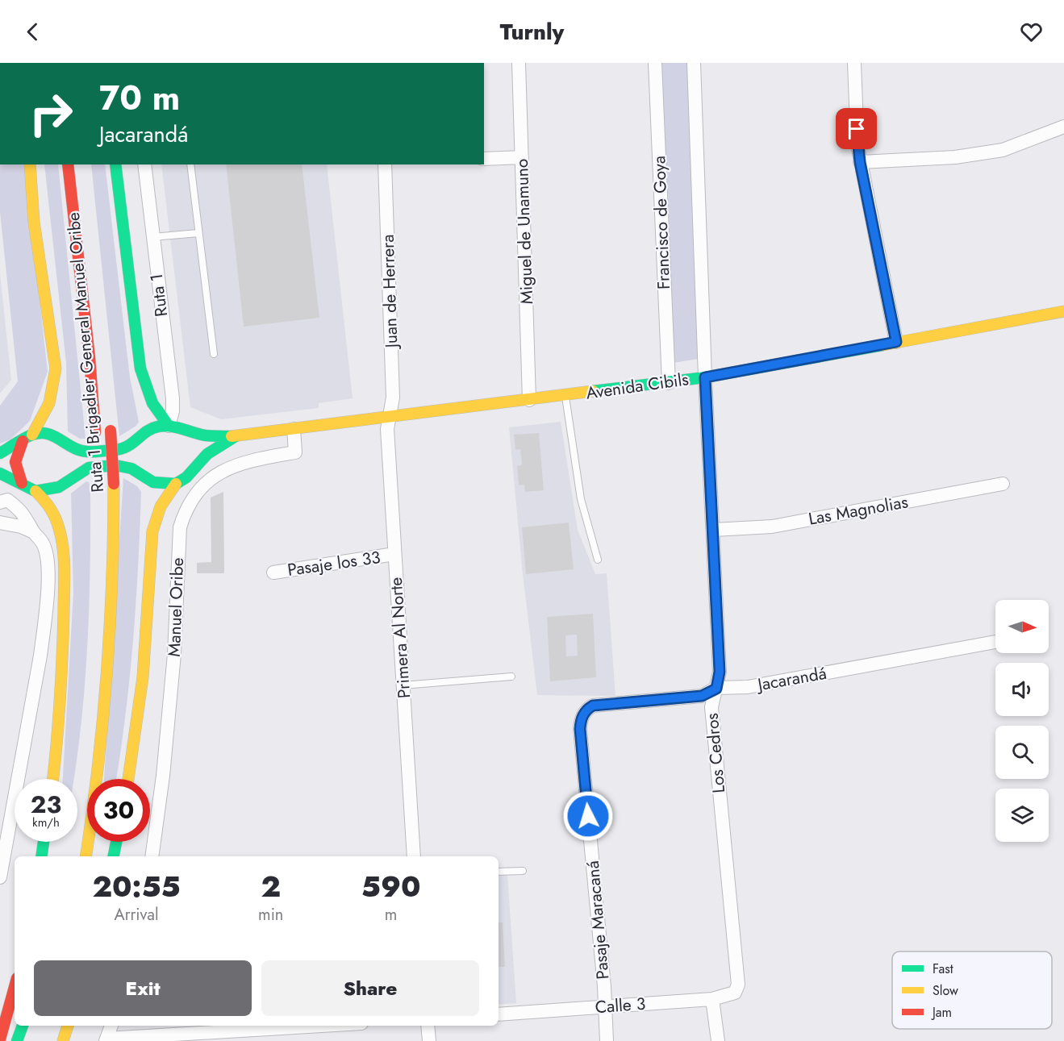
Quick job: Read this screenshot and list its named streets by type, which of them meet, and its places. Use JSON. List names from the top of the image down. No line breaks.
{"streets":{"main road":["Ruta 1 Brigadier General Manuel Oribe","Avenida Cibils"],"street":["Francisco de Goya","Miguel de Unamuno","Juan de Herrera","Ruta 1","Las Magnolias","Pasaje los 33","Manuel Oribe","Primera Al Norte","Jacarandá","Los Cedros","Pasaje Maracaná","Calle 3"]},"crossings":[["Francisco de Goya","Avenida Cibils"],["Miguel de Unamuno","Avenida Cibils"],["Juan de Herrera","Avenida Cibils"],["Juan de Herrera","Primera Al Norte"],["Ruta 1","Avenida Cibils"],["Avenida Cibils","Manuel Oribe"],["Avenida Cibils","Primera Al Norte"],["Avenida Cibils","Los Cedros"],["Las Magnolias","Los Cedros"],["Pasaje los 33","Primera Al Norte"],["Jacarandá","Los Cedros"],["Jacarandá","Pasaje Maracaná"],["Los Cedros","Calle 3"],["Pasaje Maracaná","Calle 3"]],"legend":["Fast","Slow","Jam"],"north":"right","page":{"header":"Turnly","turn":["70 m","Jacarandá"],"speed":"23 km/h","limit":"30","eta":["20:55","Arrival","2","min","590","m"],"buttons":["Exit","Share"]}}
